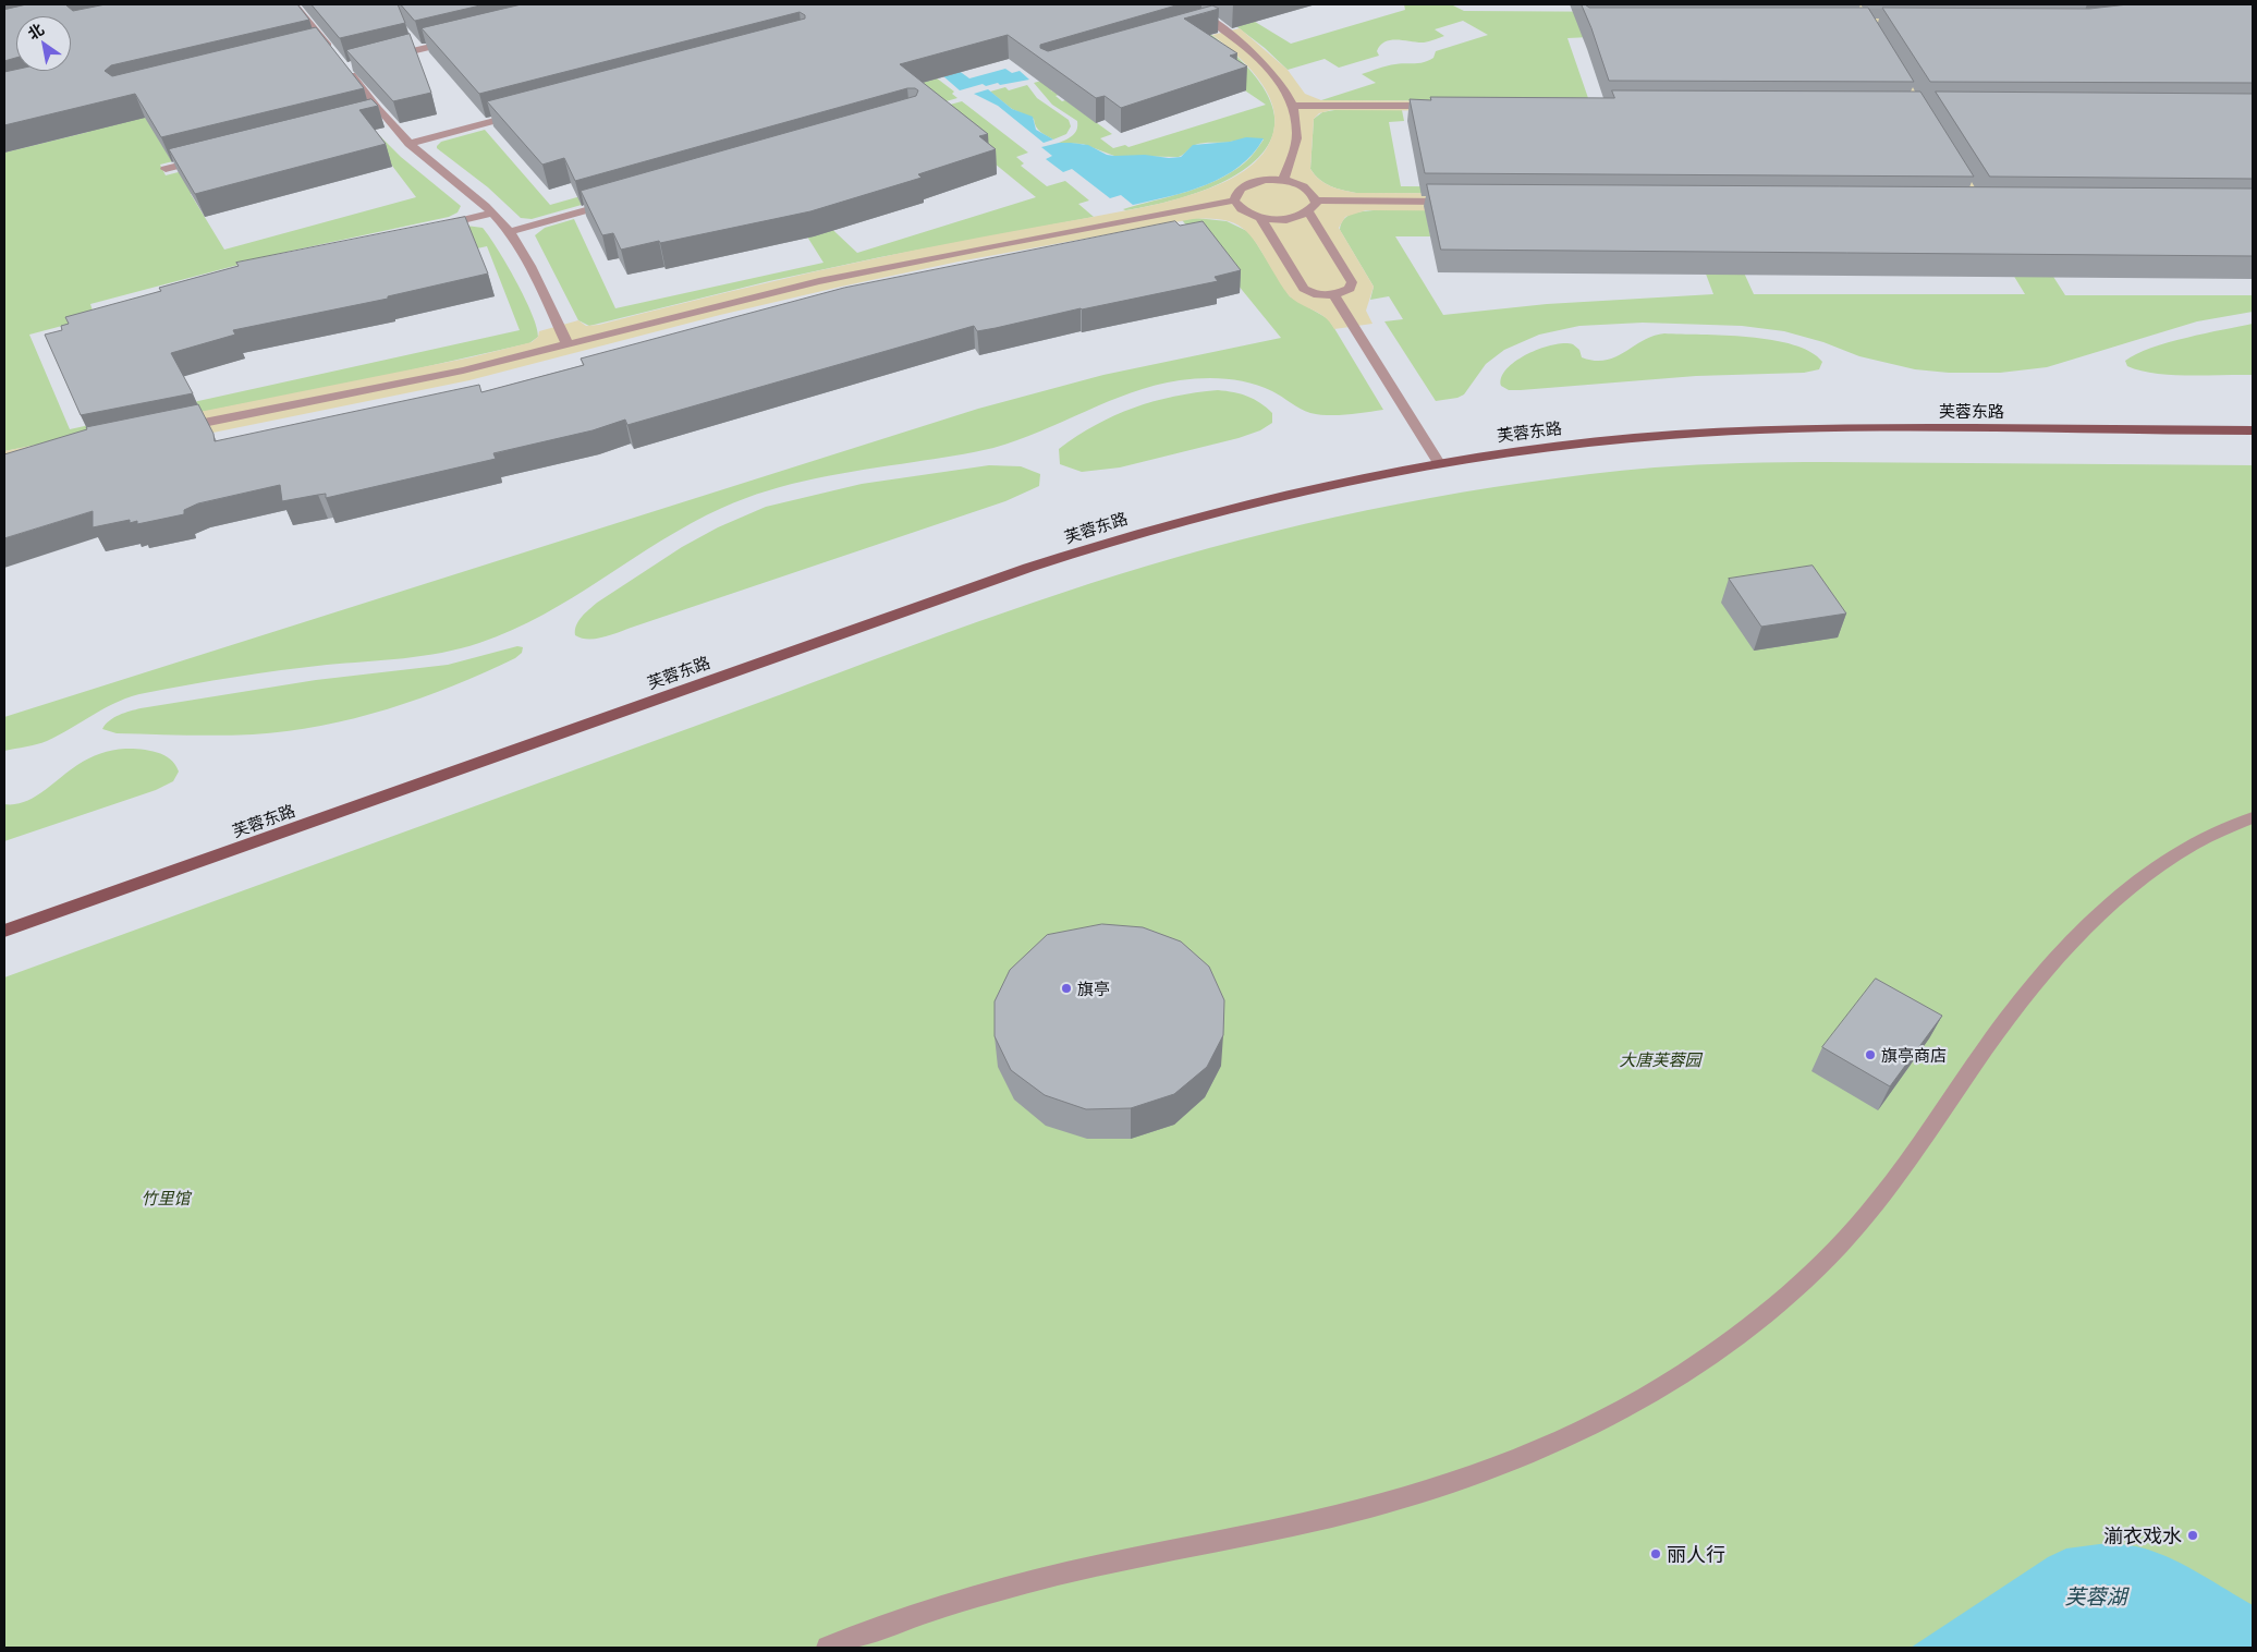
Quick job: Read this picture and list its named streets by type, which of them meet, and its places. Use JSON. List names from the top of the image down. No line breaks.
{"streets":{"main road":["芙蓉东路"]},"water":["芙蓉湖"],"parks":["大唐芙蓉园","竹里馆"],"places":["旗亭","旗亭商店","湔衣戏水","丽人行"],"north":"top left"}
